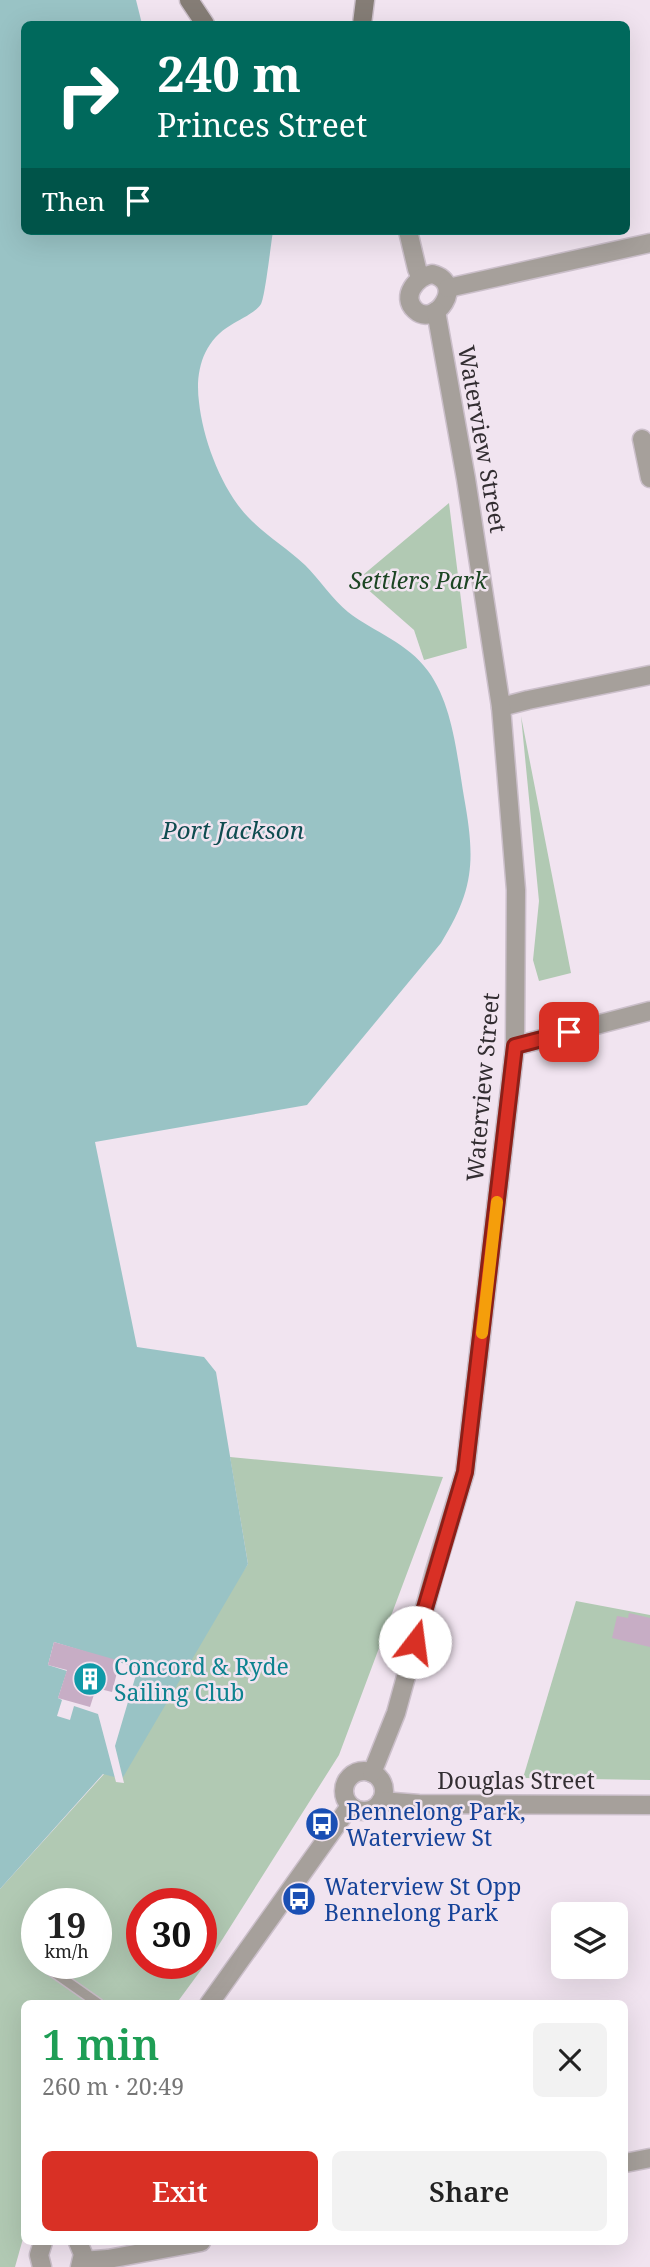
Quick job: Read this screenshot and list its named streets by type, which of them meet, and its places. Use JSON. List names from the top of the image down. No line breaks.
{"streets":{"street":["Waterview Street","Douglas Street"]},"crossings":[["Waterview Street","Douglas Street"]],"water":["Port Jackson"],"parks":["Settlers Park"],"places":{"building":["Concord & Ryde Sailing Club"],"bus stop":["Bennelong Park, Waterview St","Waterview St Opp Bennelong Park"]},"page":{"turn":["240 m","Princes Street"],"then":"Then","speed":"19 km/h","limit":"30","heading":["1 min","260 m · 20:49"],"buttons":["Exit","Share"]}}
